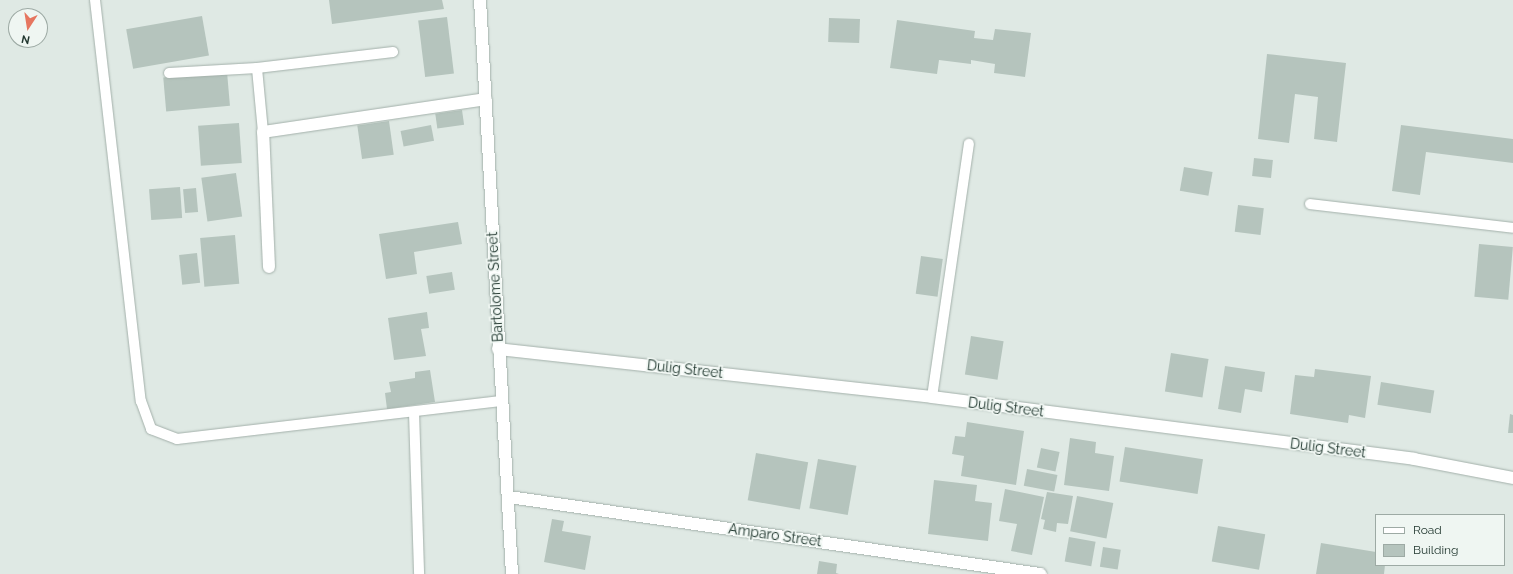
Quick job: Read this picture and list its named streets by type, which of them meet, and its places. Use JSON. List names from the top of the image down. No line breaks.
{"streets":{"street":["Bartolome Street","Dulig Street","Amparo Street"]},"crossings":[["Bartolome Street","Dulig Street"],["Bartolome Street","Amparo Street"]],"legend":["Road","Building"],"north":"bottom"}
